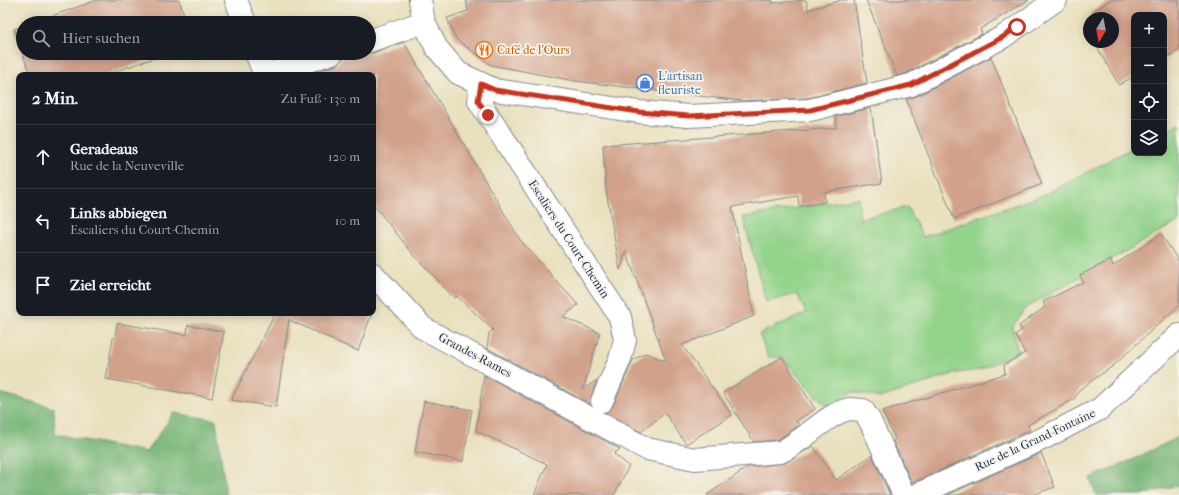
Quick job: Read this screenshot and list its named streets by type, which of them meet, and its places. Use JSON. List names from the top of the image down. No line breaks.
{"streets":{"street":["Escaliers du Court-Chemin","Grandes-Rames","Rue de la Grand-Fontaine"]},"crossings":[["Escaliers du Court-Chemin","Grandes-Rames"]],"places":{"restaurant":["Café de l'Ours"],"shop":["L'artisan fleuriste"]},"north":"bottom","page":{"map_buttons":["+","−"],"search":"Hier suchen","heading":["2 Min.","Zu Fuß · 130 m"],"list":[["Geradeaus","Rue de la Neuveville","120 m"],["Links abbiegen","Escaliers du Court-Chemin","10 m"],"Ziel erreicht"]}}
